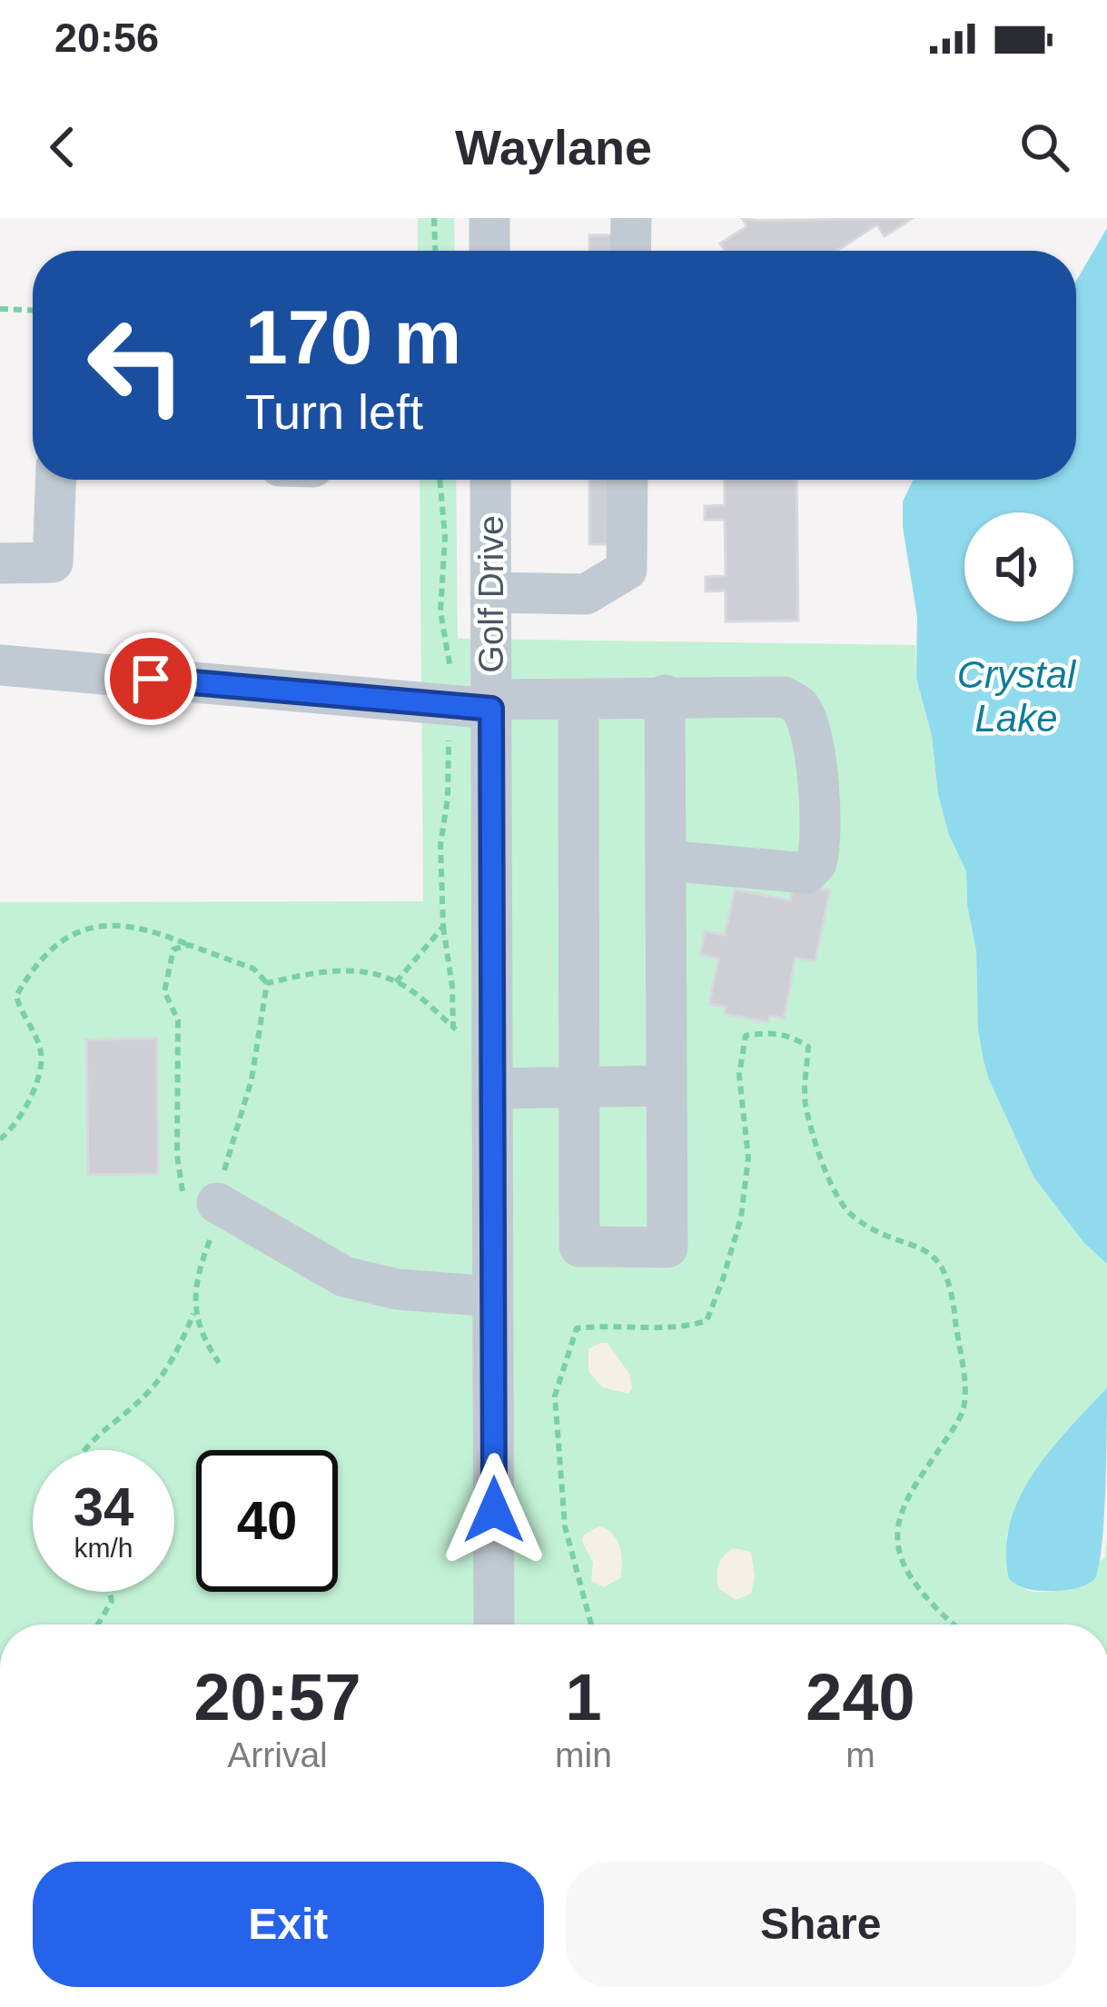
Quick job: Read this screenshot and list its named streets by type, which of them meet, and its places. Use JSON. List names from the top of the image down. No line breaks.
{"streets":{"street":["Golf Drive"]},"water":["Crystal Lake"],"page":{"status":"20:56","header":"Waylane","turn":["170 m","Turn left"],"speed":"34 km/h","limit":"40","eta":["20:57","Arrival","1","min","240","m"],"buttons":["Exit","Share"]}}
